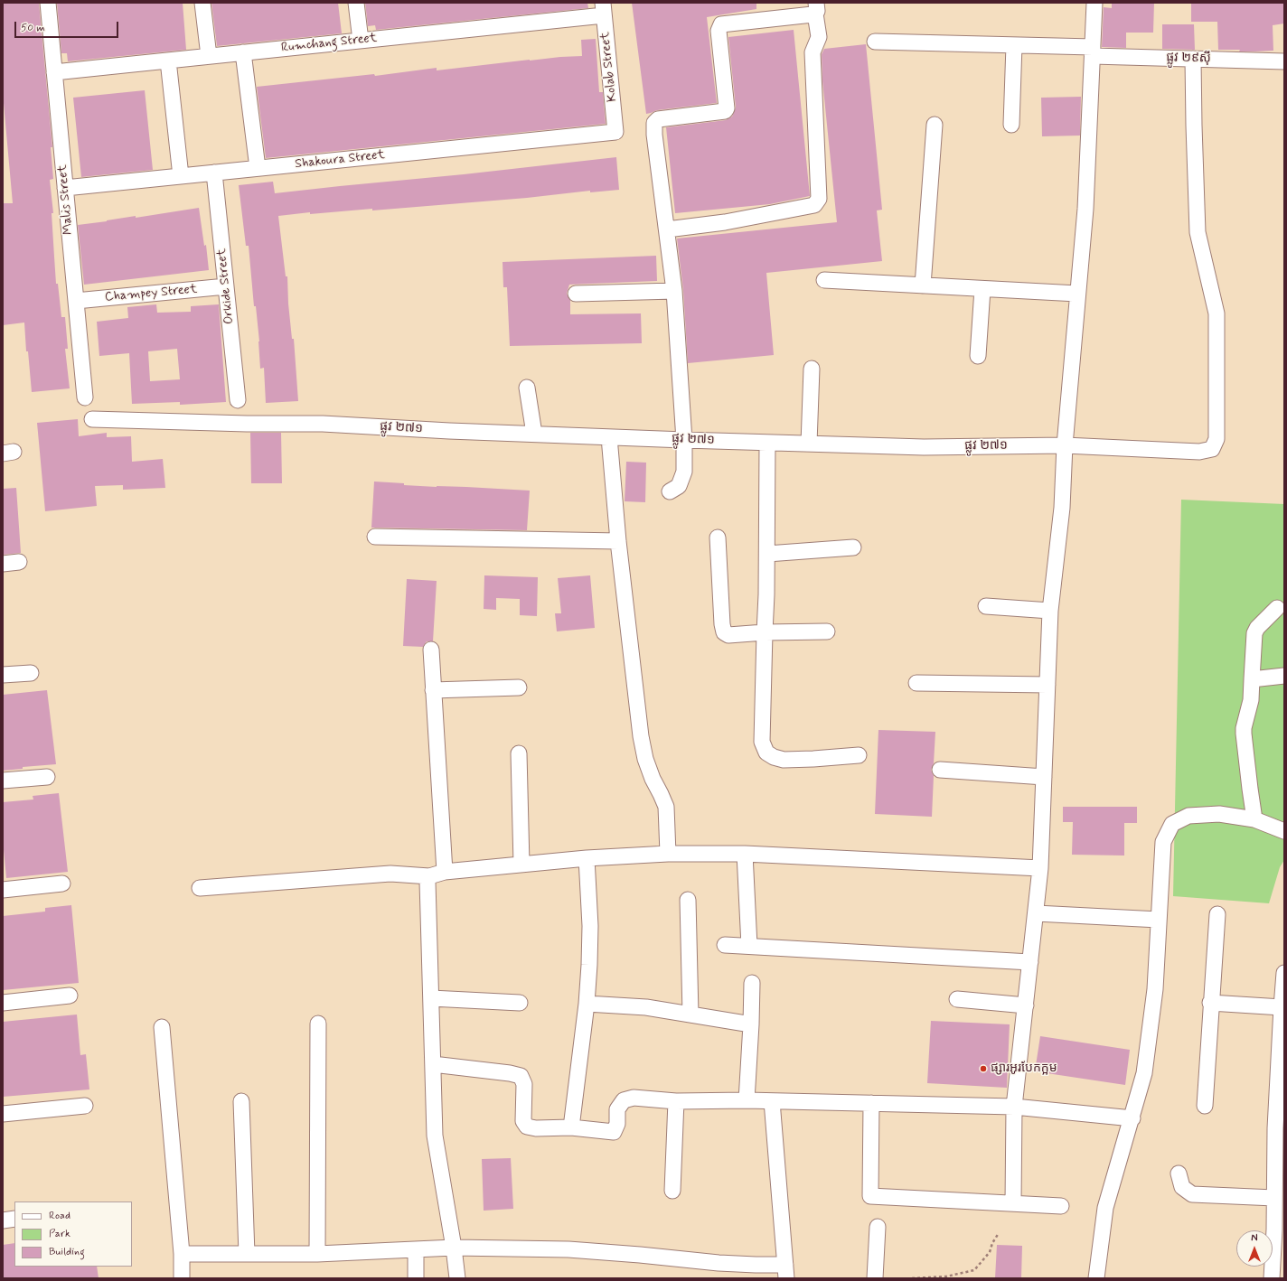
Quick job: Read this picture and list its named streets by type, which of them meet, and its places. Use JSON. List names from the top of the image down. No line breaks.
{"streets":{"street":["Rumchang Street","ផ្លូវ ២៩ស៊ី","Kolab Street","Shakoura Street","Malis Street","Orkide Street","Champey Street","ផ្លូវ ២៧១"]},"crossings":[["Rumchang Street","Kolab Street"],["Rumchang Street","Malis Street"],["ផ្លូវ ២៩ស៊ី","ផ្លូវ ២៧១"],["Kolab Street","Shakoura Street"],["Shakoura Street","Malis Street"],["Shakoura Street","Orkide Street"],["Malis Street","Champey Street"],["Orkide Street","Champey Street"]],"places":["ផ្សារអូរបែកក្អម"],"legend":["Road","Park","Building"],"scale_bar":"50 m","north":"top"}
